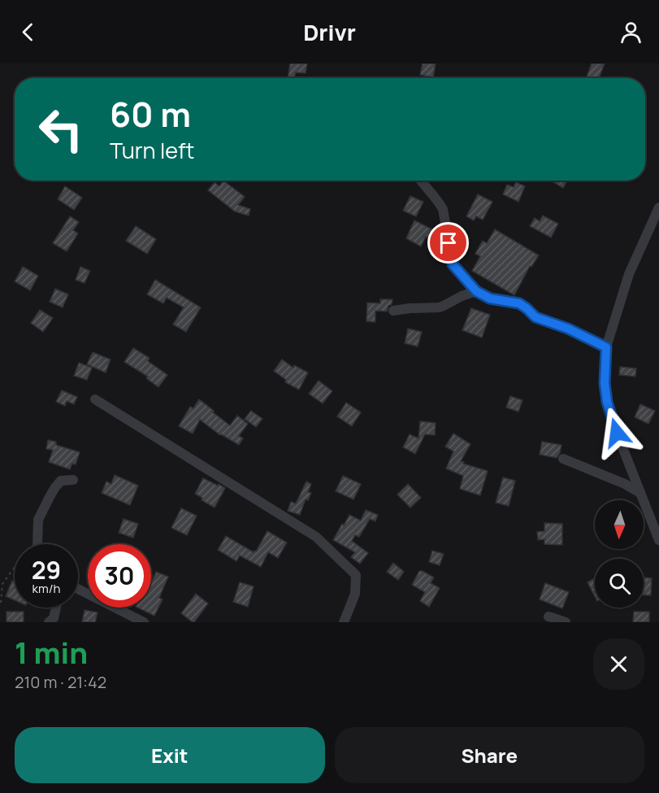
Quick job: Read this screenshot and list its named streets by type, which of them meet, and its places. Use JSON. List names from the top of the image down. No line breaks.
{"north":"bottom","page":{"header":"Drivr","turn":["60 m","Turn left"],"speed":"29 km/h","limit":"30","heading":["1 min","210 m · 21:42"],"buttons":["Exit","Share"]}}
